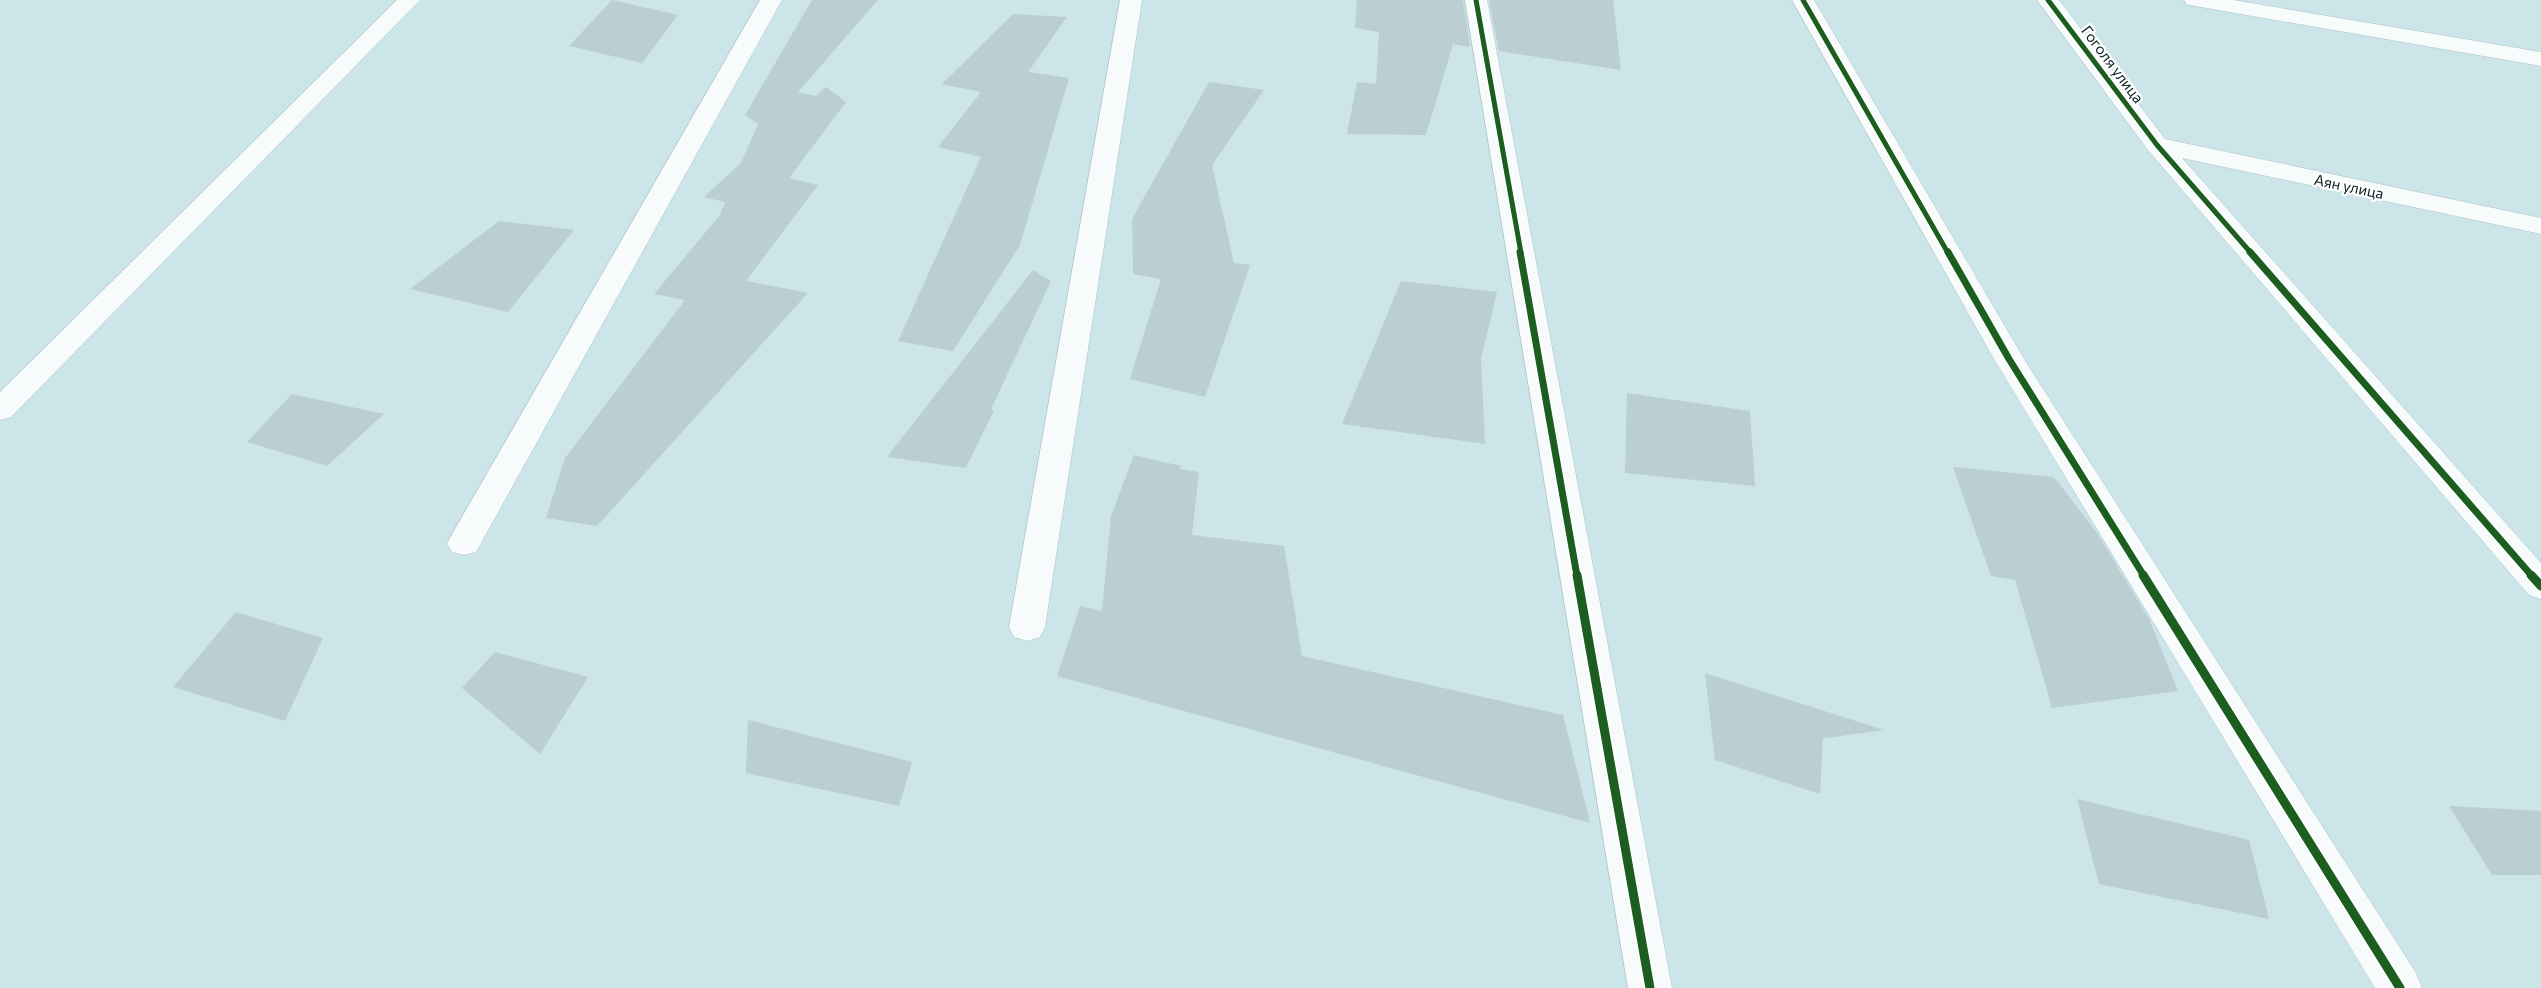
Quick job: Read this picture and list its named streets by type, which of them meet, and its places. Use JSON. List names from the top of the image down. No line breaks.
{"streets":{"street":["Гоголя улица","Аян улица"]},"crossings":[["Гоголя улица","Аян улица"]]}
